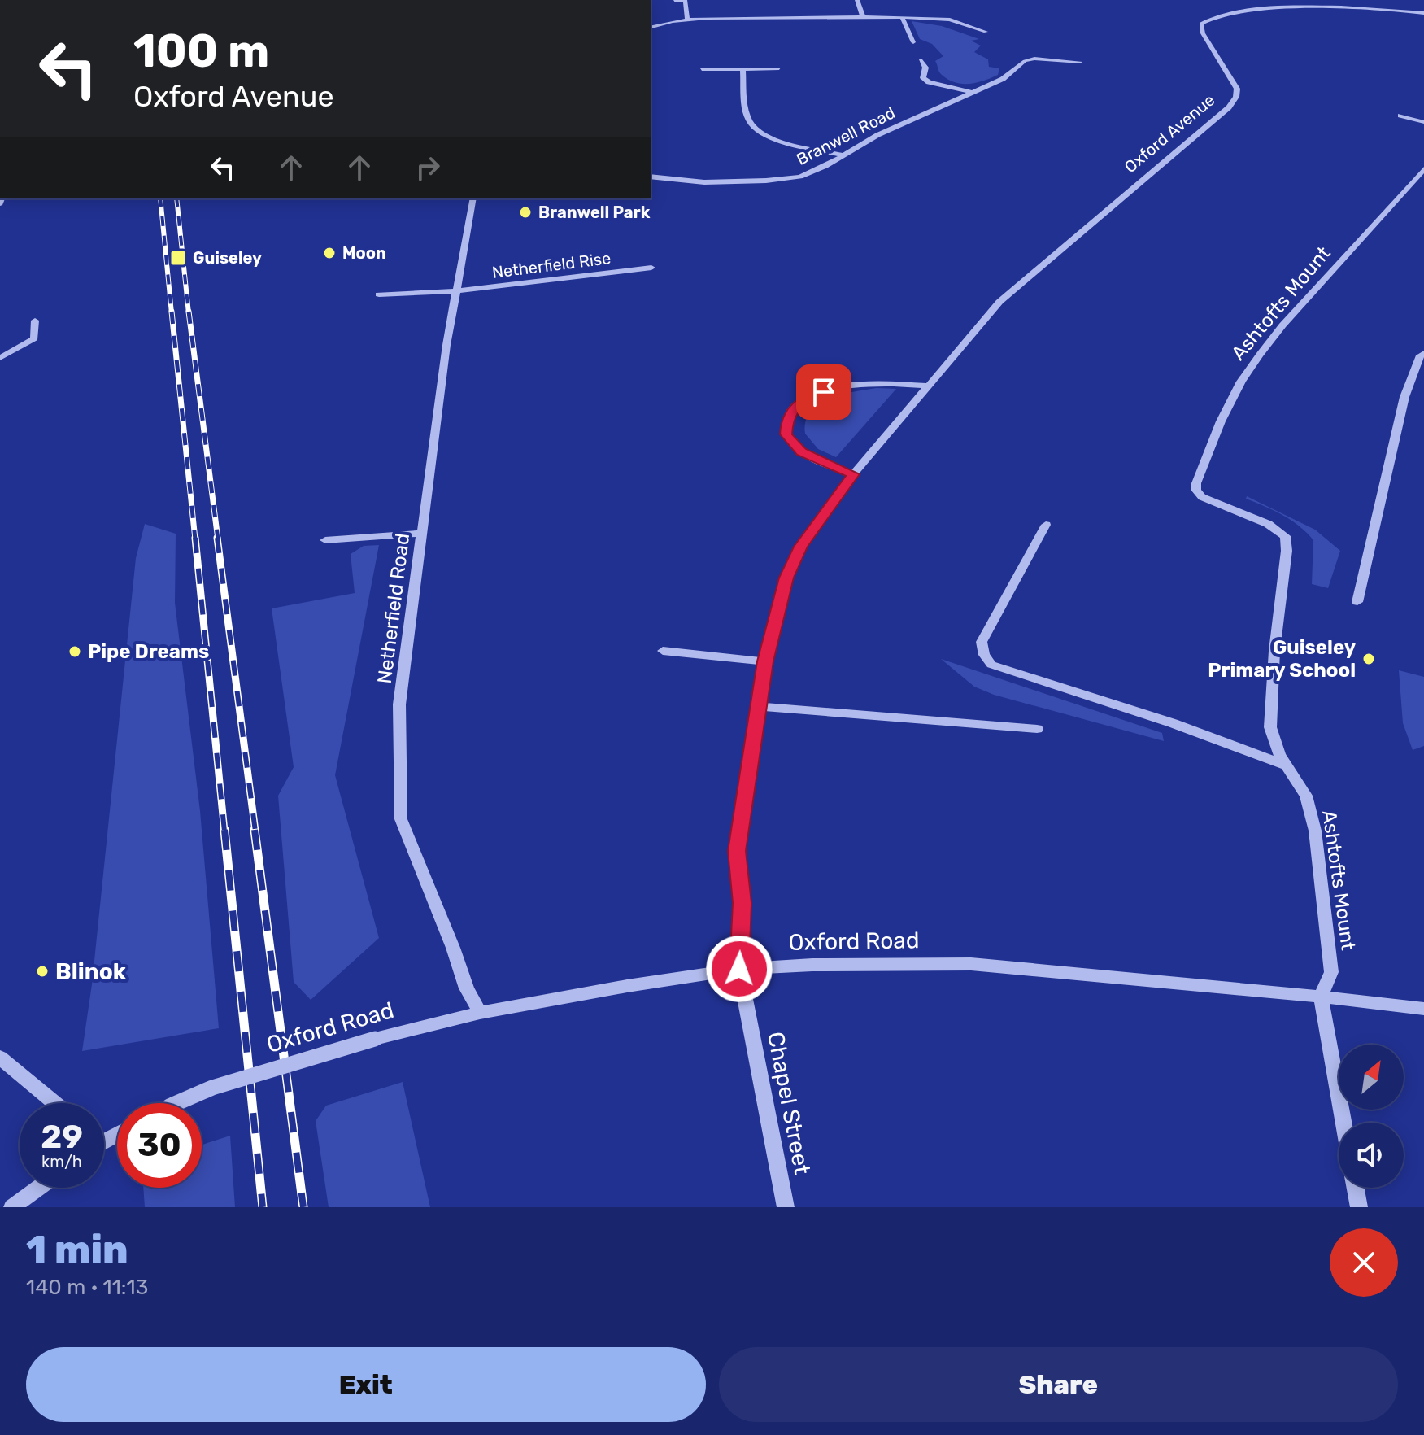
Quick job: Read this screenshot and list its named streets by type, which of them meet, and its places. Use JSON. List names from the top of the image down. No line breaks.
{"streets":{"street":["Oxford Avenue","Branwell Road","Netherfield Rise","Ashtofts Mount","Netherfield Road","Oxford Road","Chapel Street"]},"crossings":[["Oxford Avenue","Oxford Road"],["Oxford Avenue","Chapel Street"],["Netherfield Rise","Netherfield Road"],["Ashtofts Mount","Oxford Road"],["Netherfield Road","Oxford Road"],["Oxford Road","Chapel Street"]],"places":{"other":["Branwell Park","Moon","Pipe Dreams","Guiseley Primary School","Blinok"],"transit":["Guiseley"]},"north":"top right","page":{"turn":["100 m","Oxford Avenue"],"speed":"29 km/h","limit":"30","heading":["1 min","140 m · 11:13"],"buttons":["Exit","Share"]}}
